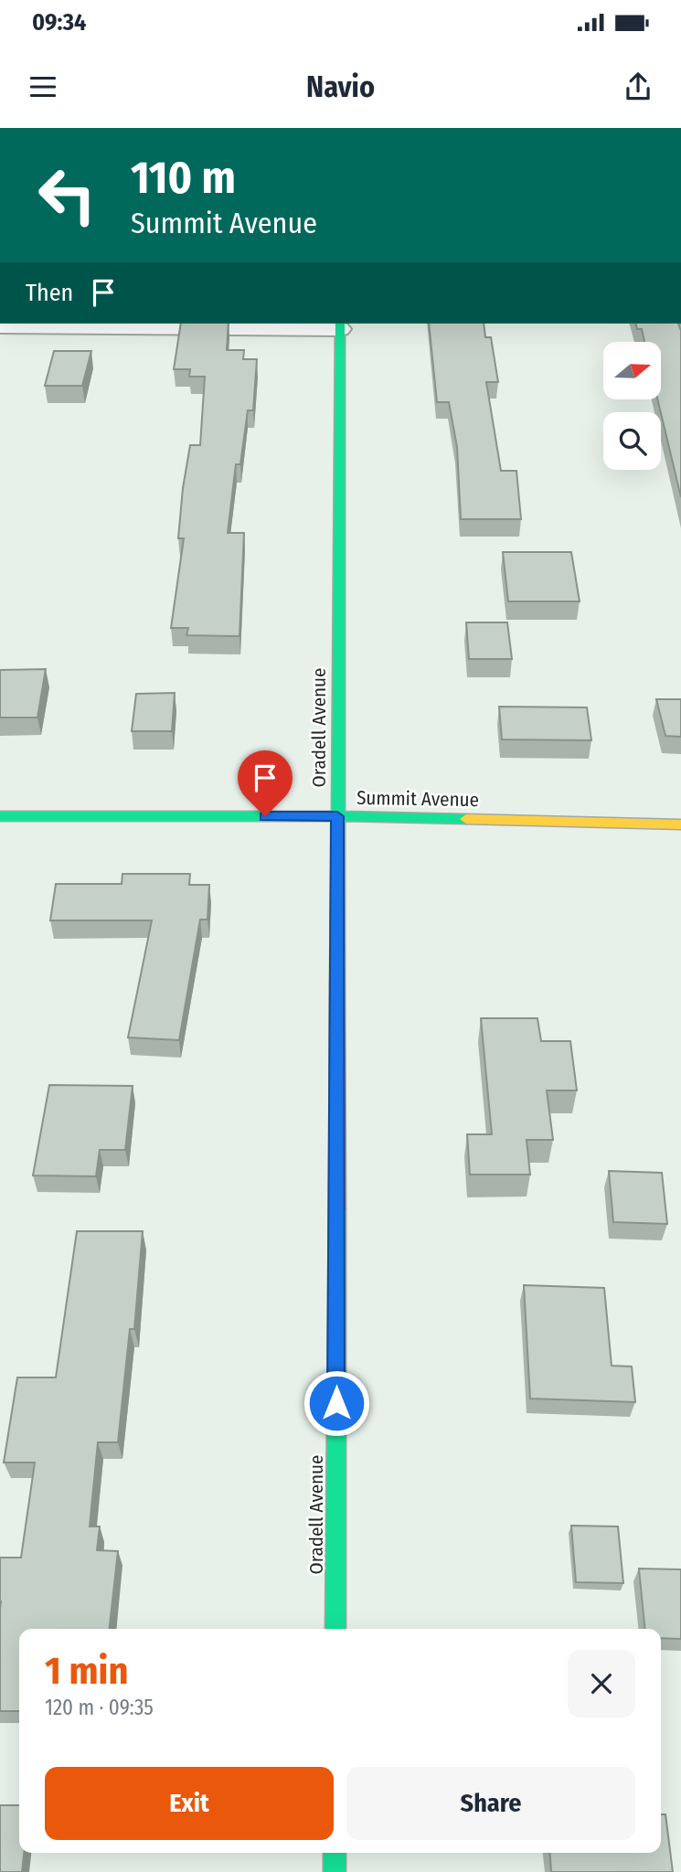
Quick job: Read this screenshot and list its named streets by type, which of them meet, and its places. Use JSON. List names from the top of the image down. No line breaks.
{"streets":{"main road":["Oradell Avenue","Summit Avenue"]},"crossings":[["Oradell Avenue","Summit Avenue"]],"north":"right","page":{"status":"09:34","header":"Navio","turn":["110 m","Summit Avenue"],"then":"Then","heading":["1 min","120 m · 09:35"],"buttons":["Exit","Share"]}}
